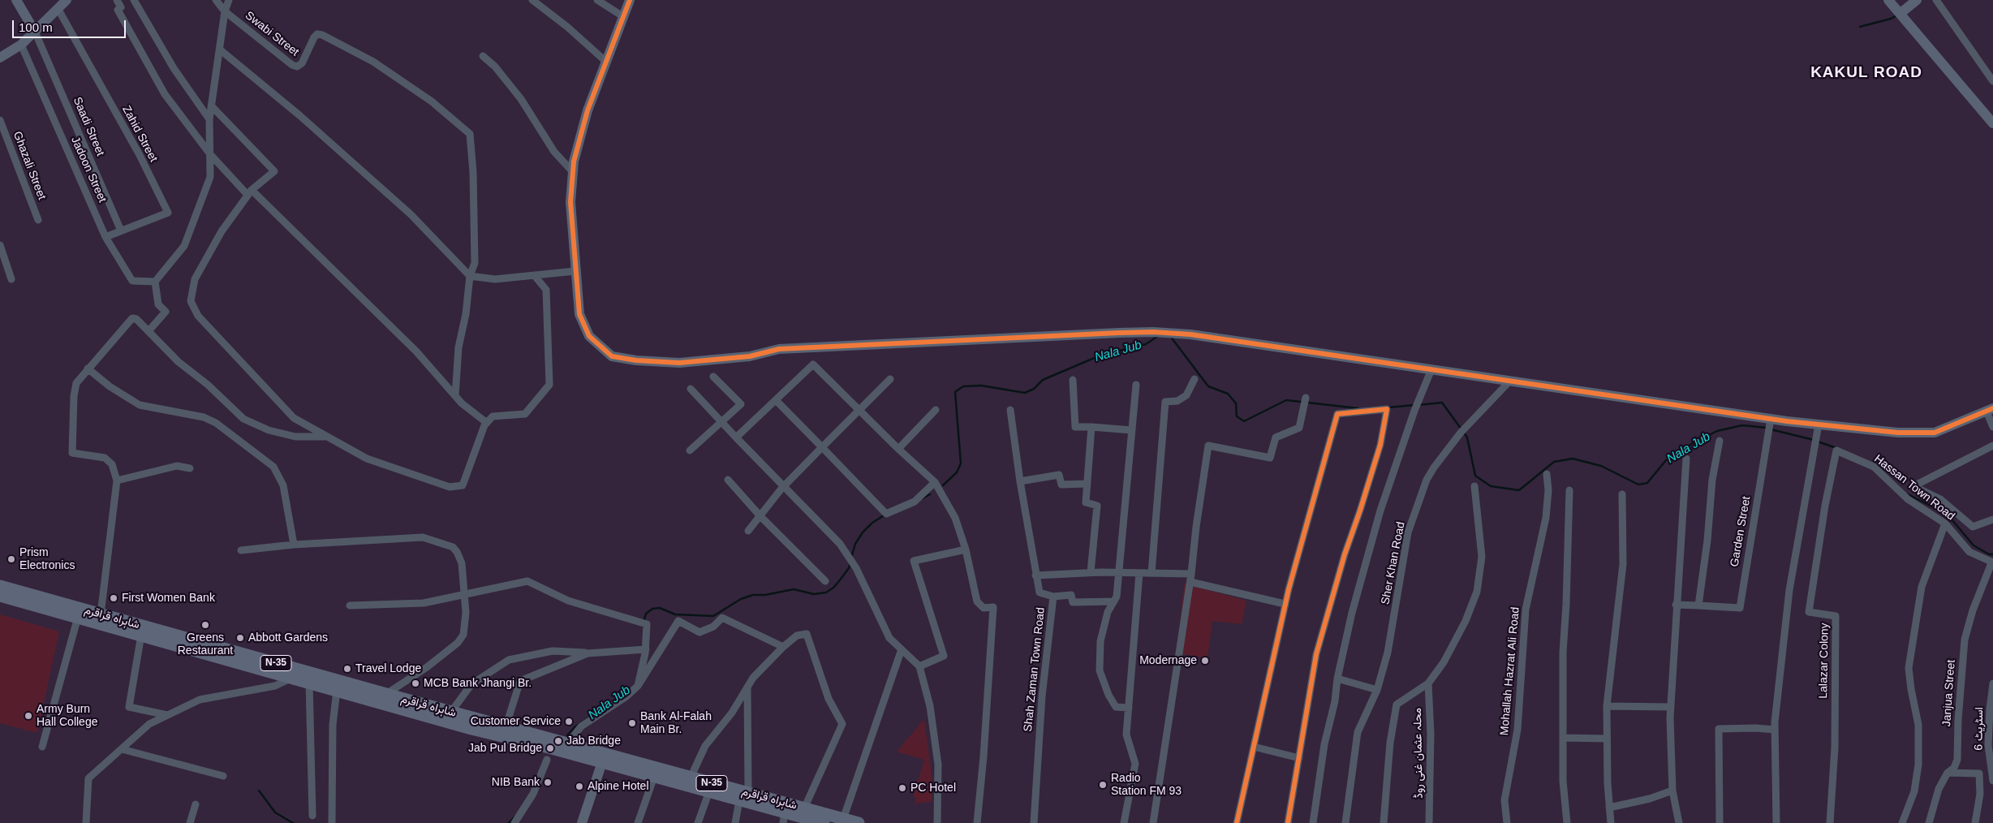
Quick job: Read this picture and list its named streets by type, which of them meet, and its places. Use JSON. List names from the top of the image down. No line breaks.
{"streets":{"highway":["شاہراہ قراقرم","N-35"],"street":["Swabi Street","Saadi Street","Zahid Street","Ghazali Street","Jadoon Street","Hassan Town Road","Garden Street","Sher Khan Road","Lalazar Colony","Shah Zaman Town Road","Mohallah Hazrat Ali Road","Janjua Street","اسٹریٹ 6","محلہ عثمان غنی روڈ"]},"crossings":[["Saadi Street","Zahid Street"],["Zahid Street","Jadoon Street"],["Hassan Town Road","Lalazar Colony"],["Hassan Town Road","Janjua Street"]],"districts":["KAKUL ROAD"],"water":["Nala Jub"],"places":["Prism Electronics","First Women Bank","Greens Restaurant","Abbott Gardens","Modernage","Travel Lodge","MCB Bank Jhangi Br.","Army Burn Hall College","Customer Service","Bank Al-Falah Main Br.","Jab Bridge","Jab Pul Bridge","NIB Bank","Radio Station FM 93","Alpine Hotel","PC Hotel"],"scale_bar":"100 m"}
